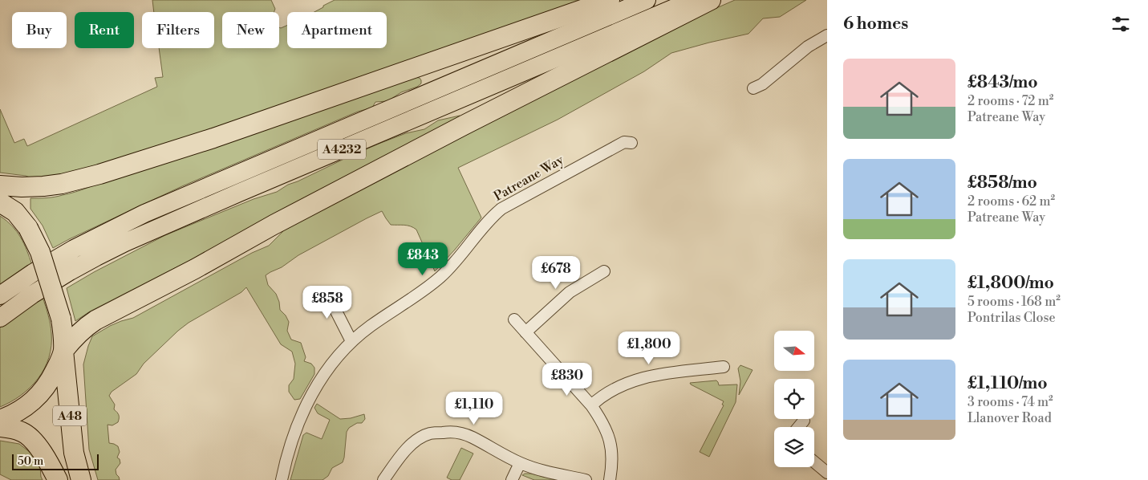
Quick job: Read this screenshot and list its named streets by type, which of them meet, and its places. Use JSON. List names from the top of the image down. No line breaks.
{"streets":{"highway":["A48"],"main road":["A4232"],"street":["Patreane Way"]},"scale_bar":"50 m","north":"right","page":{"heading":"6 homes","chip":["Buy","Rent","Filters","New","Apartment"],"list":[{"name":"£843/mo","note":"2 rooms · 72 m² · Patreane Way"},{"name":"£858/mo","note":"2 rooms · 62 m² · Patreane Way"},{"name":"£1,800/mo","note":"5 rooms · 168 m² · Pontrilas Close"},{"name":"£1,110/mo","note":"3 rooms · 74 m² · Llanover Road"}],"price":["£843","£678","£858","£1,800","£830","£1,110"],"scale":"50 m"}}
